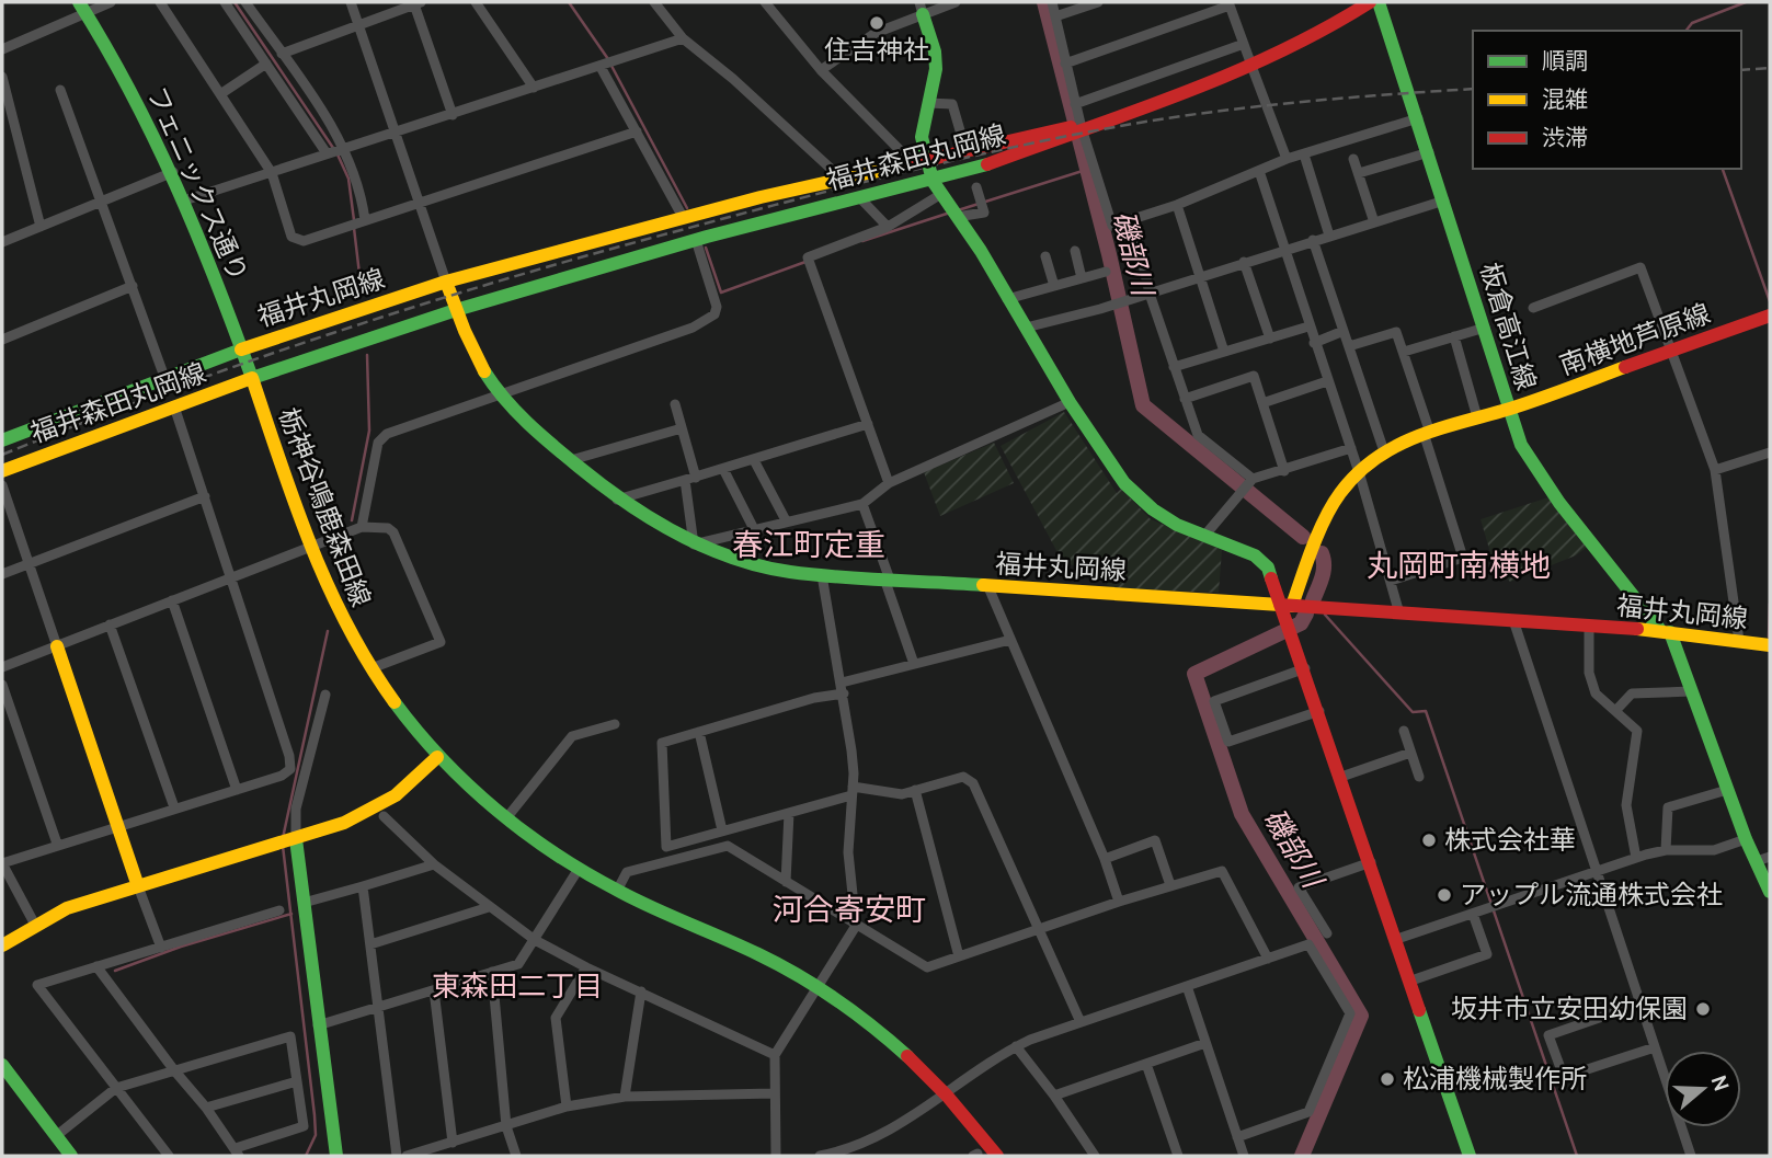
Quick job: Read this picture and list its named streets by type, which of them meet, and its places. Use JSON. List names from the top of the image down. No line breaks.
{"streets":{"main road":["福井森田丸岡線","フェニックス通り","福井丸岡線","板倉高江線","南横地芦原線","栃神谷鳴鹿森田線"]},"crossings":[["福井森田丸岡線","フェニックス通り"],["福井森田丸岡線","福井丸岡線"],["福井森田丸岡線","栃神谷鳴鹿森田線"],["フェニックス通り","福井丸岡線"],["福井丸岡線","板倉高江線"],["福井丸岡線","南横地芦原線"],["福井丸岡線","栃神谷鳴鹿森田線"],["板倉高江線","南横地芦原線"]],"districts":["春江町定重","丸岡町南横地","河合寄安町","東森田二丁目"],"water":["磯部川"],"places":["住吉神社","株式会社華","アップル流通株式会社","坂井市立安田幼保園","松浦機械製作所"],"legend":["順調","混雑","渋滞"],"north":"right"}
